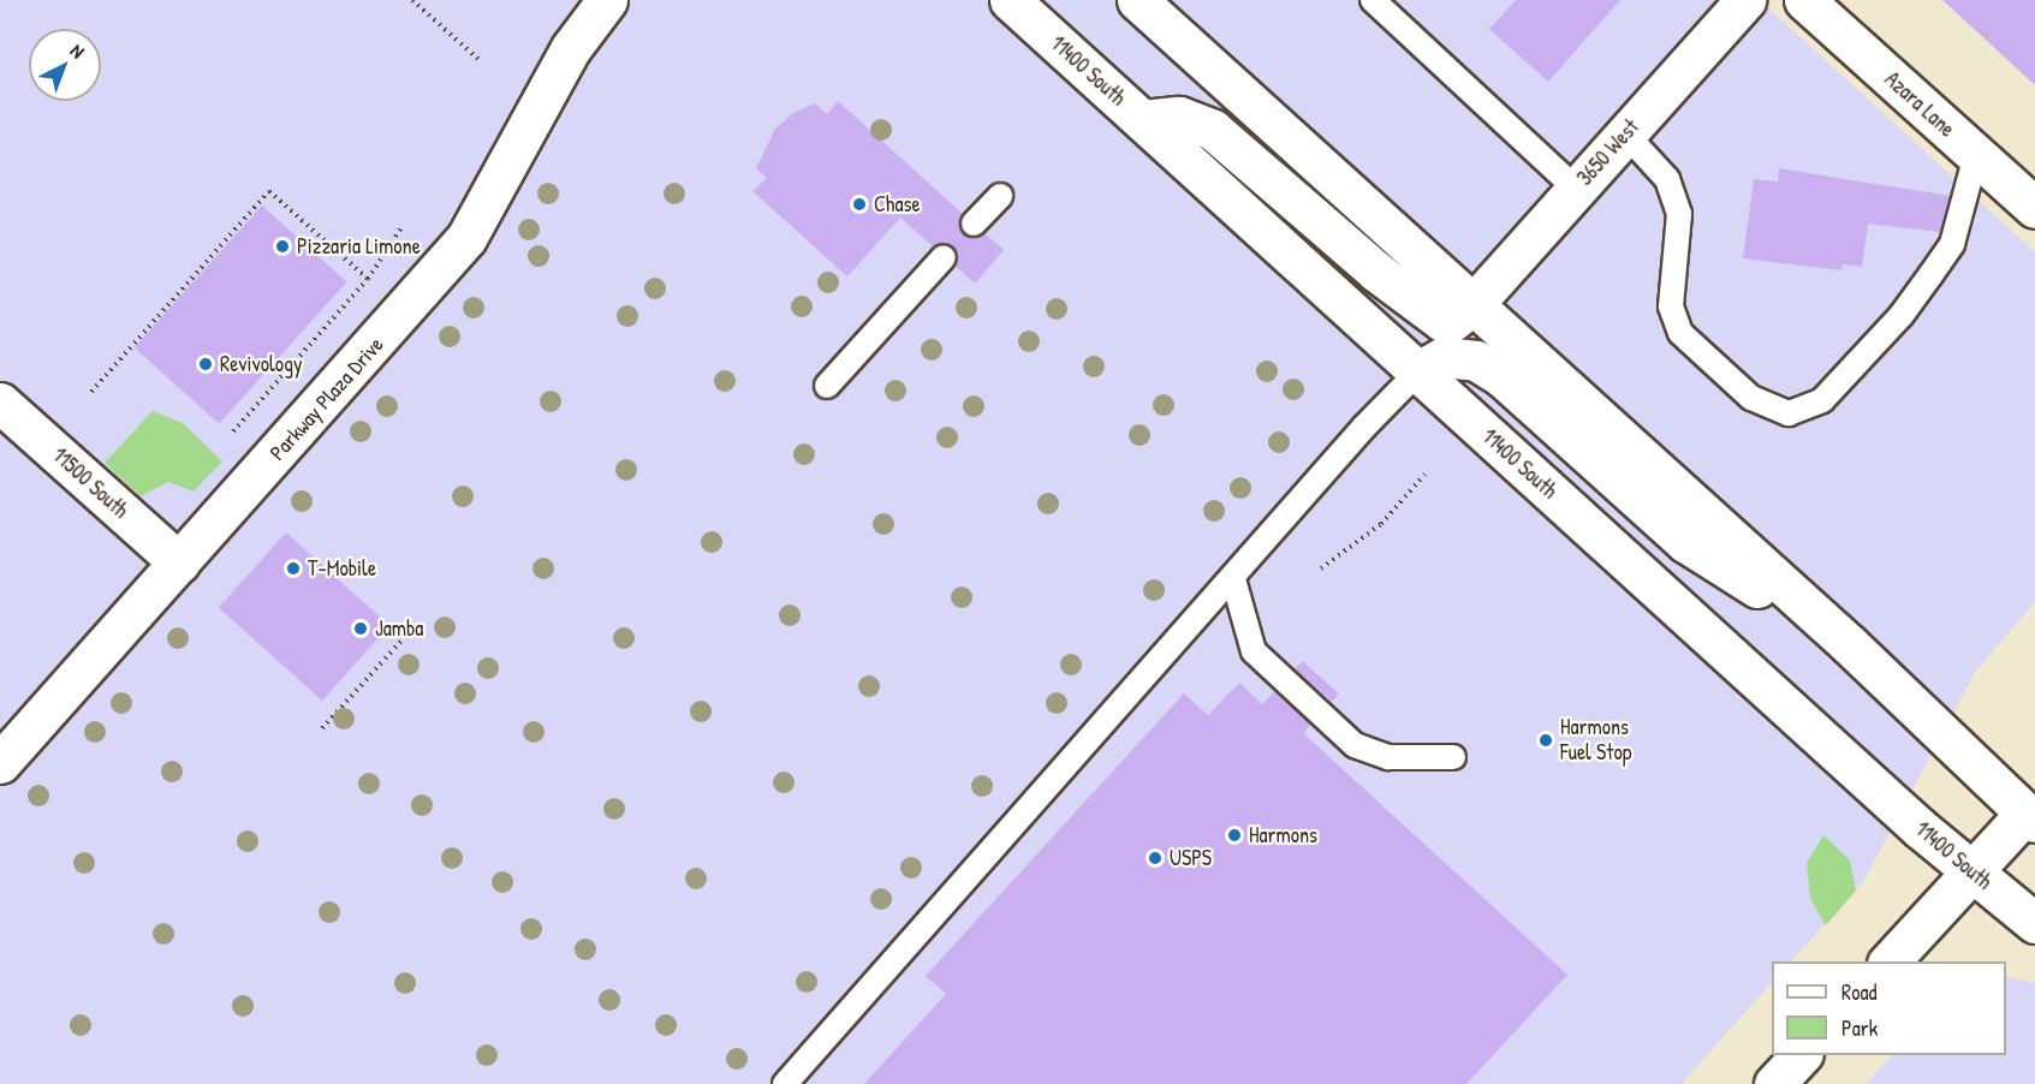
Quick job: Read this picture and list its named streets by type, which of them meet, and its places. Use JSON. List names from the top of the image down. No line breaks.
{"streets":{"main road":["11400 South","Azara Lane","3650 West","Parkway Plaza Drive","11500 South"]},"crossings":[["Parkway Plaza Drive","11500 South"]],"places":["Chase","Pizzaria Limone","Revivology","T-Mobile","Jamba","Harmons Fuel Stop","Harmons","USPS"],"legend":["Road","Park"],"north":"top right"}
